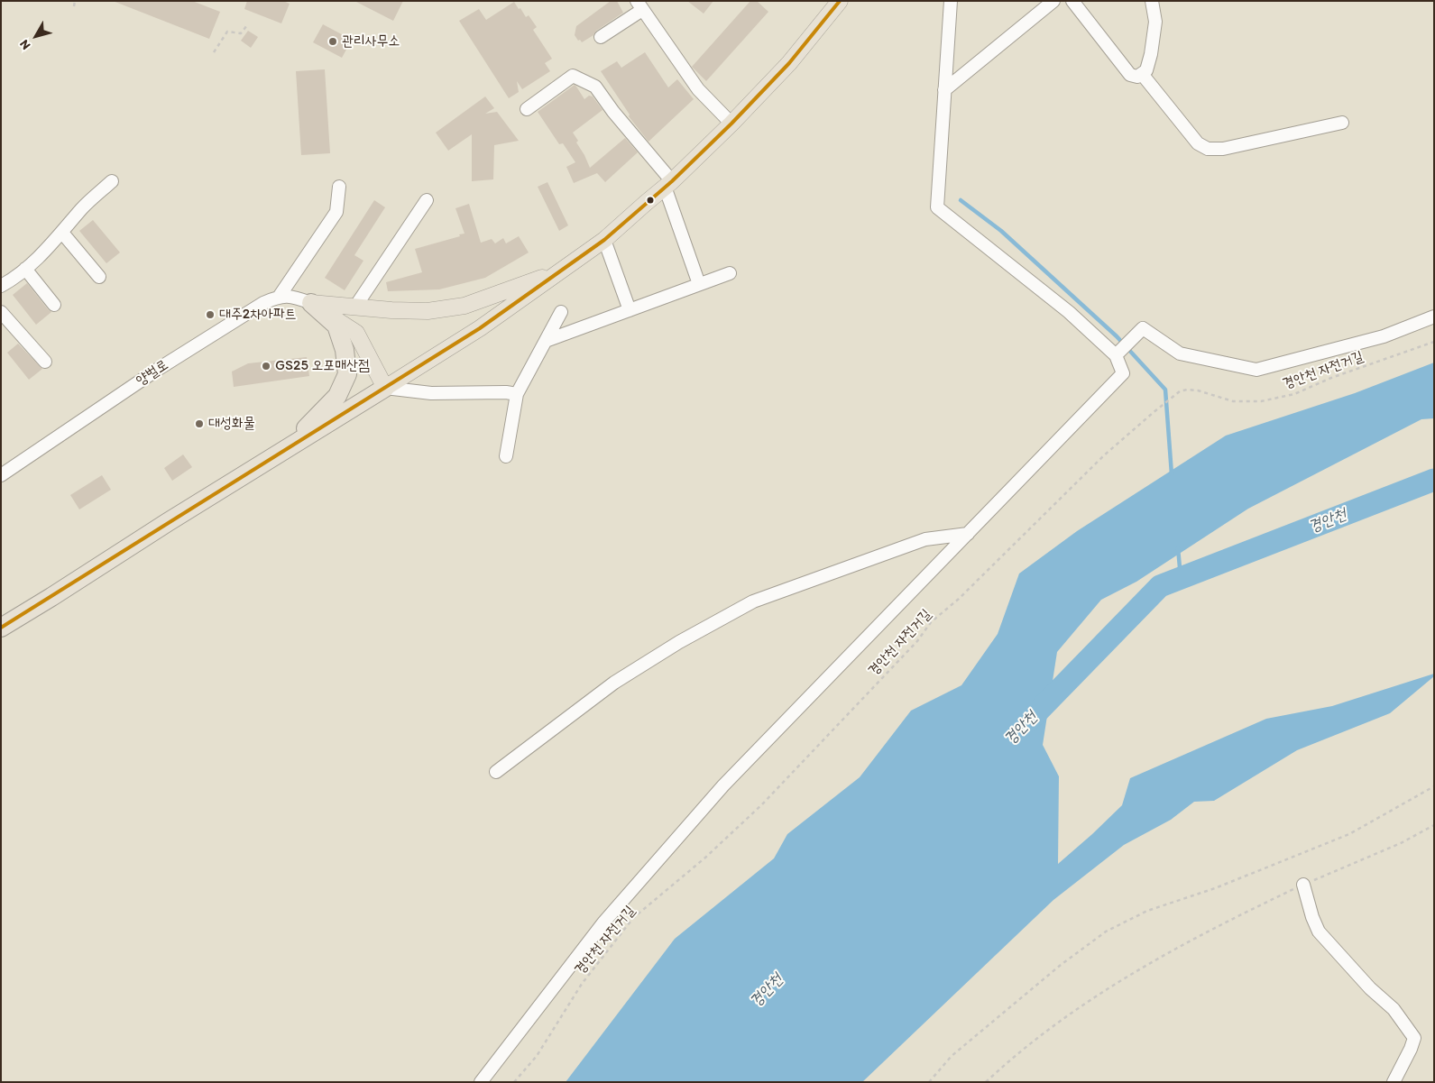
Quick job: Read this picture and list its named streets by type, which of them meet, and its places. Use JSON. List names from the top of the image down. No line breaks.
{"streets":{"street":["양벌로"],"path":["경안천 자전거길"]},"water":["경안천"],"places":["관리사무소","대주2차아파트","GS25 오포매산점","대성화물"],"north":"bottom left"}
